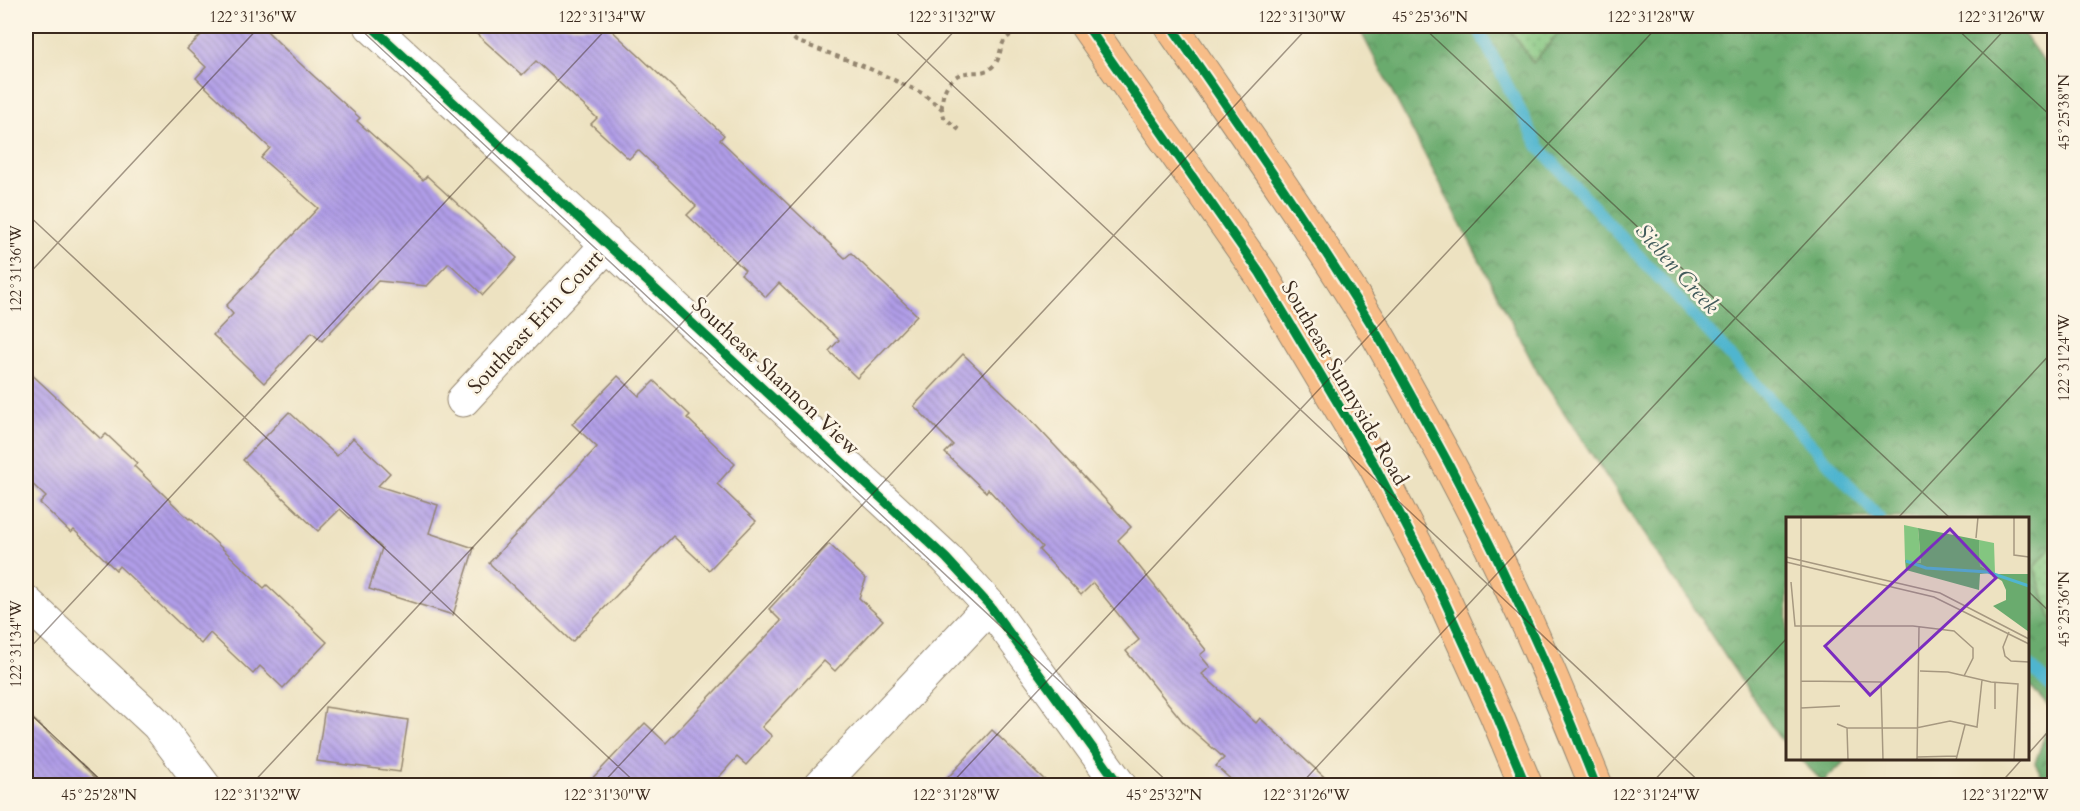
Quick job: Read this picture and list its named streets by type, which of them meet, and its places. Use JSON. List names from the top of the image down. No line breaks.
{"streets":{"main road":["Southeast Sunnyside Road"],"street":["Southeast Erin Court","Southeast Shannon View"]},"crossings":[["Southeast Erin Court","Southeast Shannon View"]],"water":["Sieben Creek"],"coordinates":["122°31'36\"W","122°31'34\"W","122°31'32\"W","122°31'30\"W","45°25'36\"N","122°31'28\"W","122°31'26\"W","45°25'38\"N","122°31'24\"W","45°25'28\"N","45°25'32\"N","122°31'22\"W"]}
